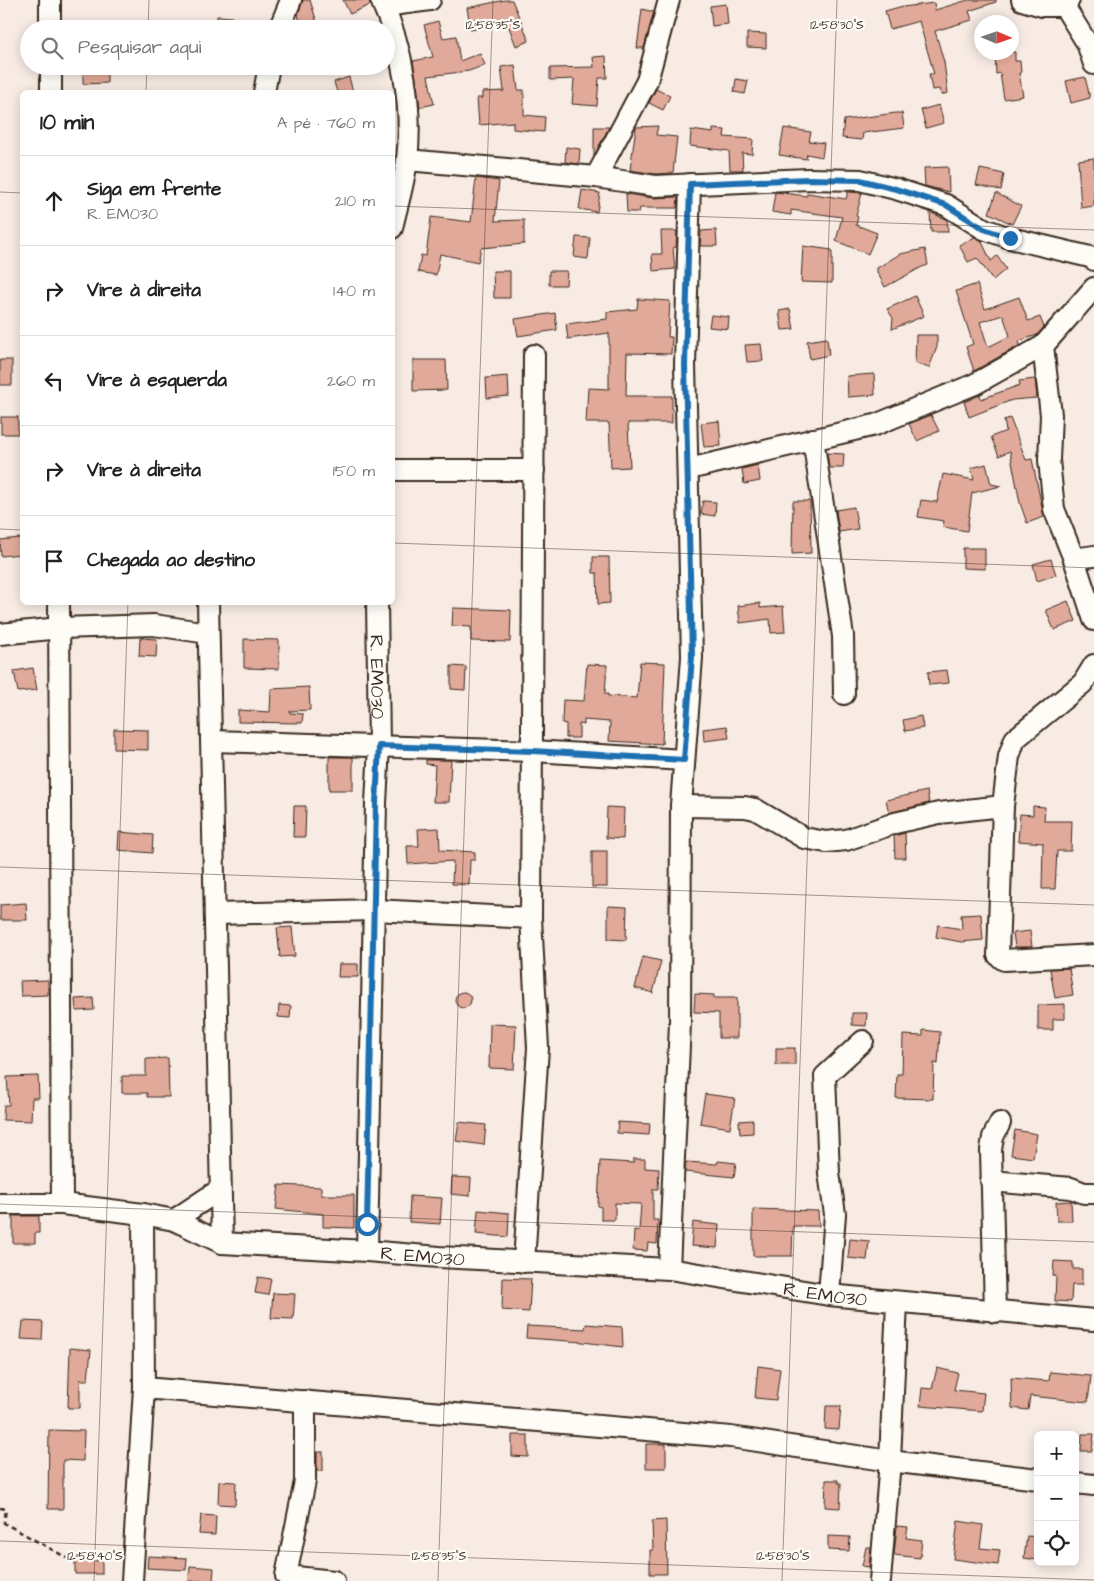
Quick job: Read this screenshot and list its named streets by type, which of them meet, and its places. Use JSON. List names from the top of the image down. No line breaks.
{"streets":{"street":["R. EM030"]},"north":"right","page":{"search":"Pesquisar aqui","heading":["10 min","A pé · 760 m"],"list":[["Siga em frente","R. EM030","210 m"],["Vire à direita","140 m"],["Vire à esquerda","260 m"],["Vire à direita","150 m"],"Chegada ao destino"],"map_buttons":["+","−"]},"coordinates":["12°58'35\"S","12°58'30\"S","12°58'40\"S"]}
